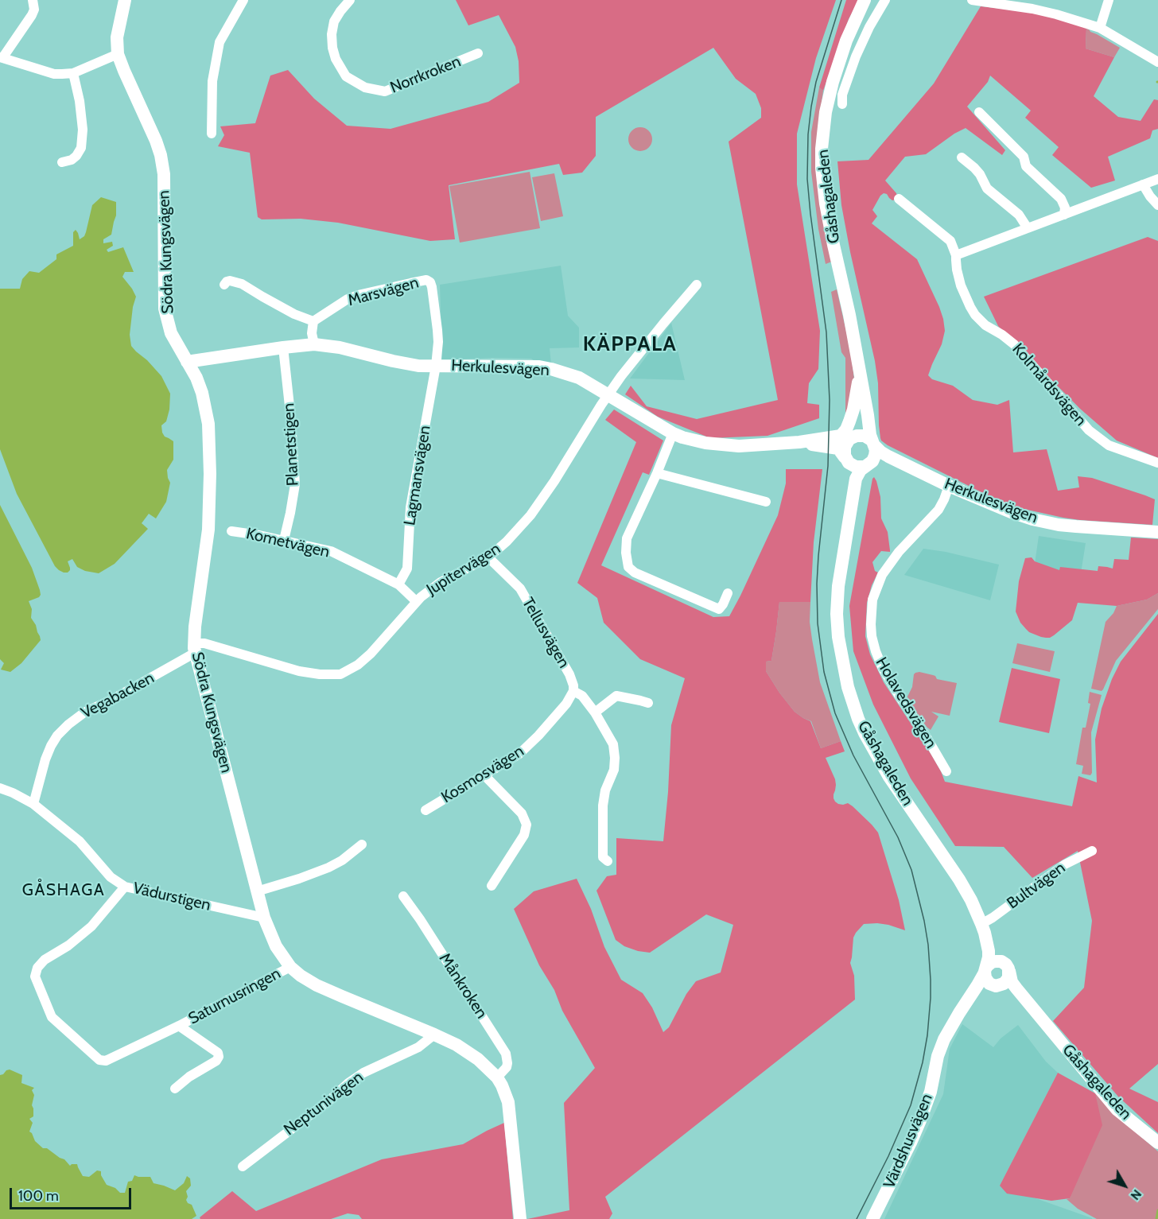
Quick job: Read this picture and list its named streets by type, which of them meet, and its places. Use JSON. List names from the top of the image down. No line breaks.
{"streets":{"street":["Norrkroken","Gåshagaleden","Södra Kungsvägen","Marsvägen","Herkulesvägen","Kolmårdsvägen","Planetstigen","Lagmansvägen","Kometvägen","Jupitervägen","Tellusvägen","Vegabacken","Holavedsvägen","Kosmosvägen","Bultvägen","Vädurstigen","Månkroken","Saturnusringen","Neptunivägen","Värdshusvägen"]},"crossings":[["Gåshagaleden","Herkulesvägen"],["Gåshagaleden","Bultvägen"],["Gåshagaleden","Värdshusvägen"],["Södra Kungsvägen","Herkulesvägen"],["Södra Kungsvägen","Jupitervägen"],["Södra Kungsvägen","Vegabacken"],["Södra Kungsvägen","Vädurstigen"],["Södra Kungsvägen","Månkroken"],["Södra Kungsvägen","Saturnusringen"],["Södra Kungsvägen","Neptunivägen"],["Marsvägen","Herkulesvägen"],["Marsvägen","Lagmansvägen"],["Herkulesvägen","Planetstigen"],["Herkulesvägen","Lagmansvägen"],["Herkulesvägen","Jupitervägen"],["Herkulesvägen","Holavedsvägen"],["Planetstigen","Kometvägen"],["Lagmansvägen","Kometvägen"],["Kometvägen","Jupitervägen"],["Jupitervägen","Tellusvägen"],["Jupitervägen","Vegabacken"],["Tellusvägen","Kosmosvägen"],["Vegabacken","Vädurstigen"],["Vädurstigen","Saturnusringen"]],"districts":["KÄPPALA","GÅSHAGA"],"scale_bar":"100 m","north":"bottom right"}
